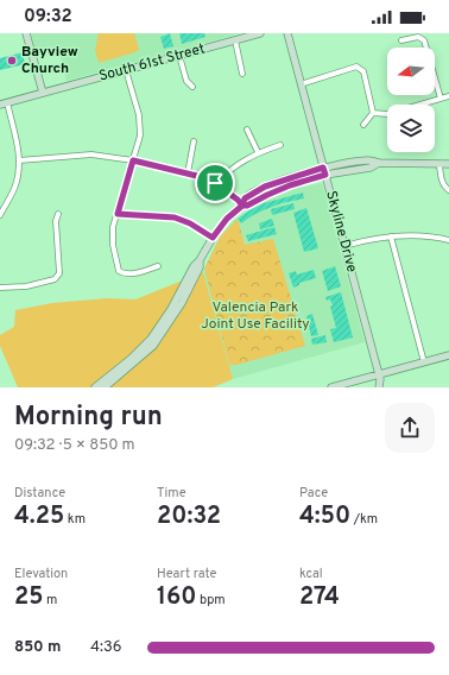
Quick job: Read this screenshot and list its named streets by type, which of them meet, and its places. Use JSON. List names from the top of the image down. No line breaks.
{"streets":{"main road":["South 61st Street","Skyline Drive"]},"parks":["Valencia Park Joint Use Facility"],"places":["Bayview Church"],"north":"left","page":{"status":"09:32","heading":["Morning run","09:32 · 5 × 850 m"],"stats":[["Distance","4.25 km"],["Time","20:32"],["Pace","4:50 /km"],["Elevation","25 m"],["Heart rate","160 bpm"],["kcal","274"]],"list":[{"name":"850 m","note":"4:36"}]}}
